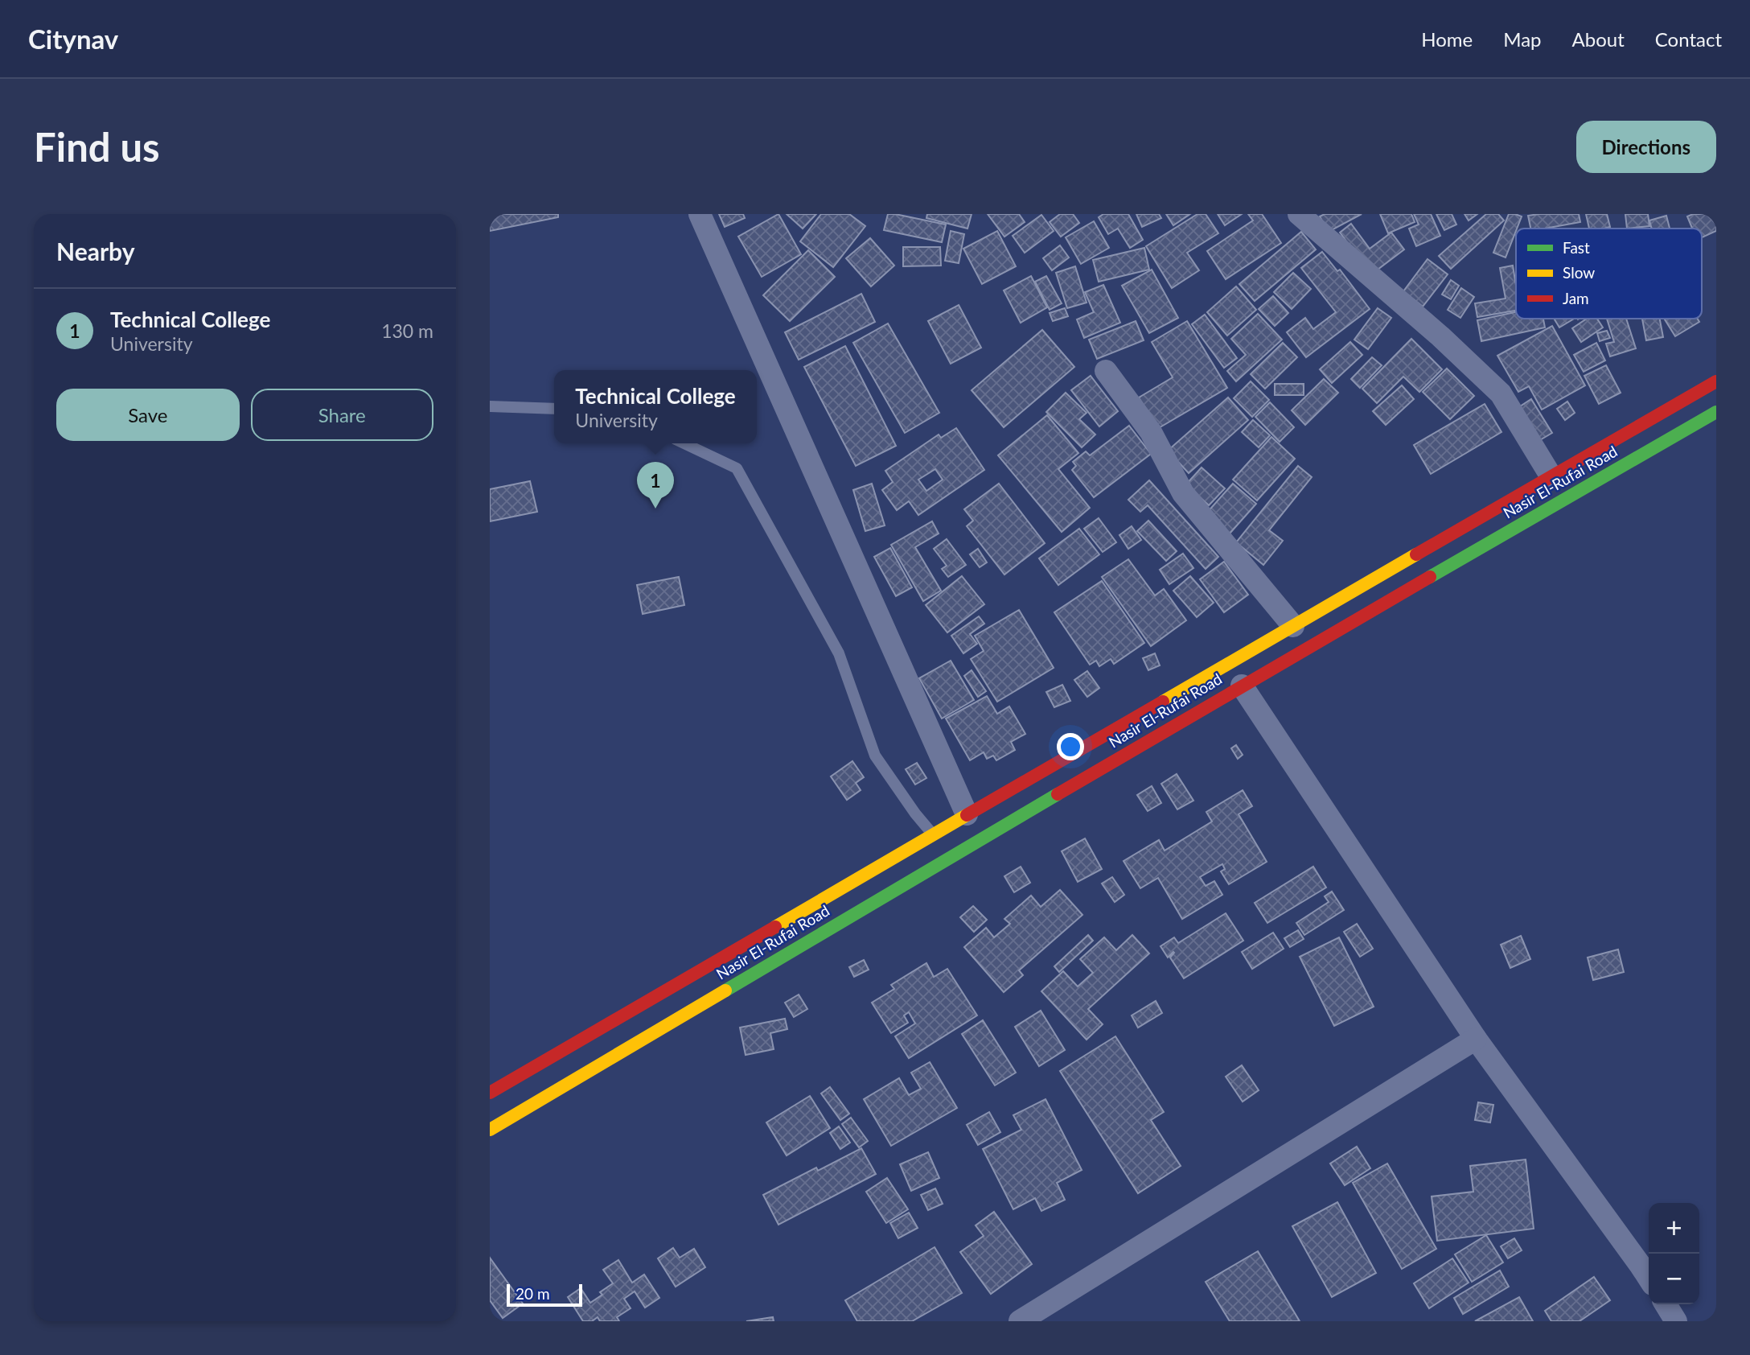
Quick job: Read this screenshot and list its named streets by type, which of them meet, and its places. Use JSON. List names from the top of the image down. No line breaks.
{"streets":{"main road":["Nasir El-Rufai Road"]},"legend":["Fast","Slow","Jam"],"scale_bar":"20 m","page":{"header":"Citynav","nav":["Home","Map","About","Contact"],"buttons":["Directions",["Save","Share"]],"title":"Find us","heading":"Nearby","list":[{"mark":"1","name":"Technical College","note":"University","value":"130 m"}],"popup":["Technical College","University"],"pins":"1","map_buttons":["+","−"],"scale":"20 m"}}
